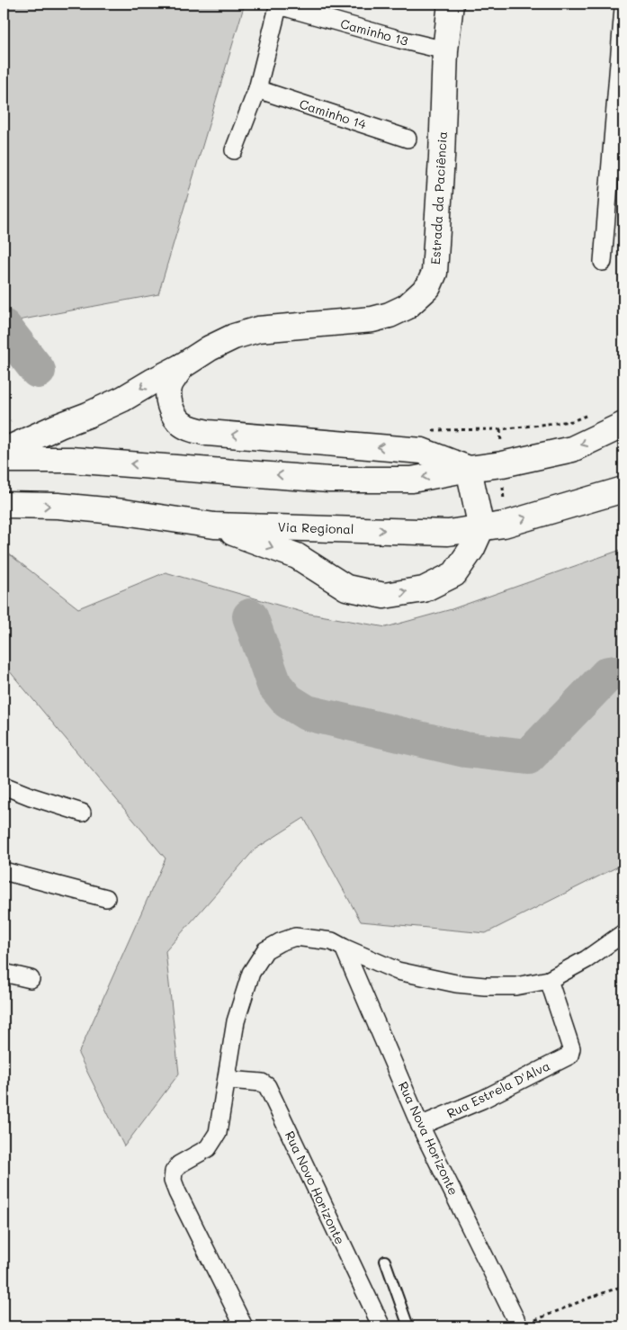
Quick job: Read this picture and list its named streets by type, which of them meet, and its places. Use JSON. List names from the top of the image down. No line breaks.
{"streets":{"main road":["Estrada da Paciência","Via Regional"],"street":["Caminho 13","Caminho 14","Rua Estrela D'Alva","Rua Nova Horizonte","Rua Novo Horizonte"]},"crossings":[["Caminho 13","Estrada da Paciência"],["Rua Estrela D'Alva","Rua Nova Horizonte"]]}
